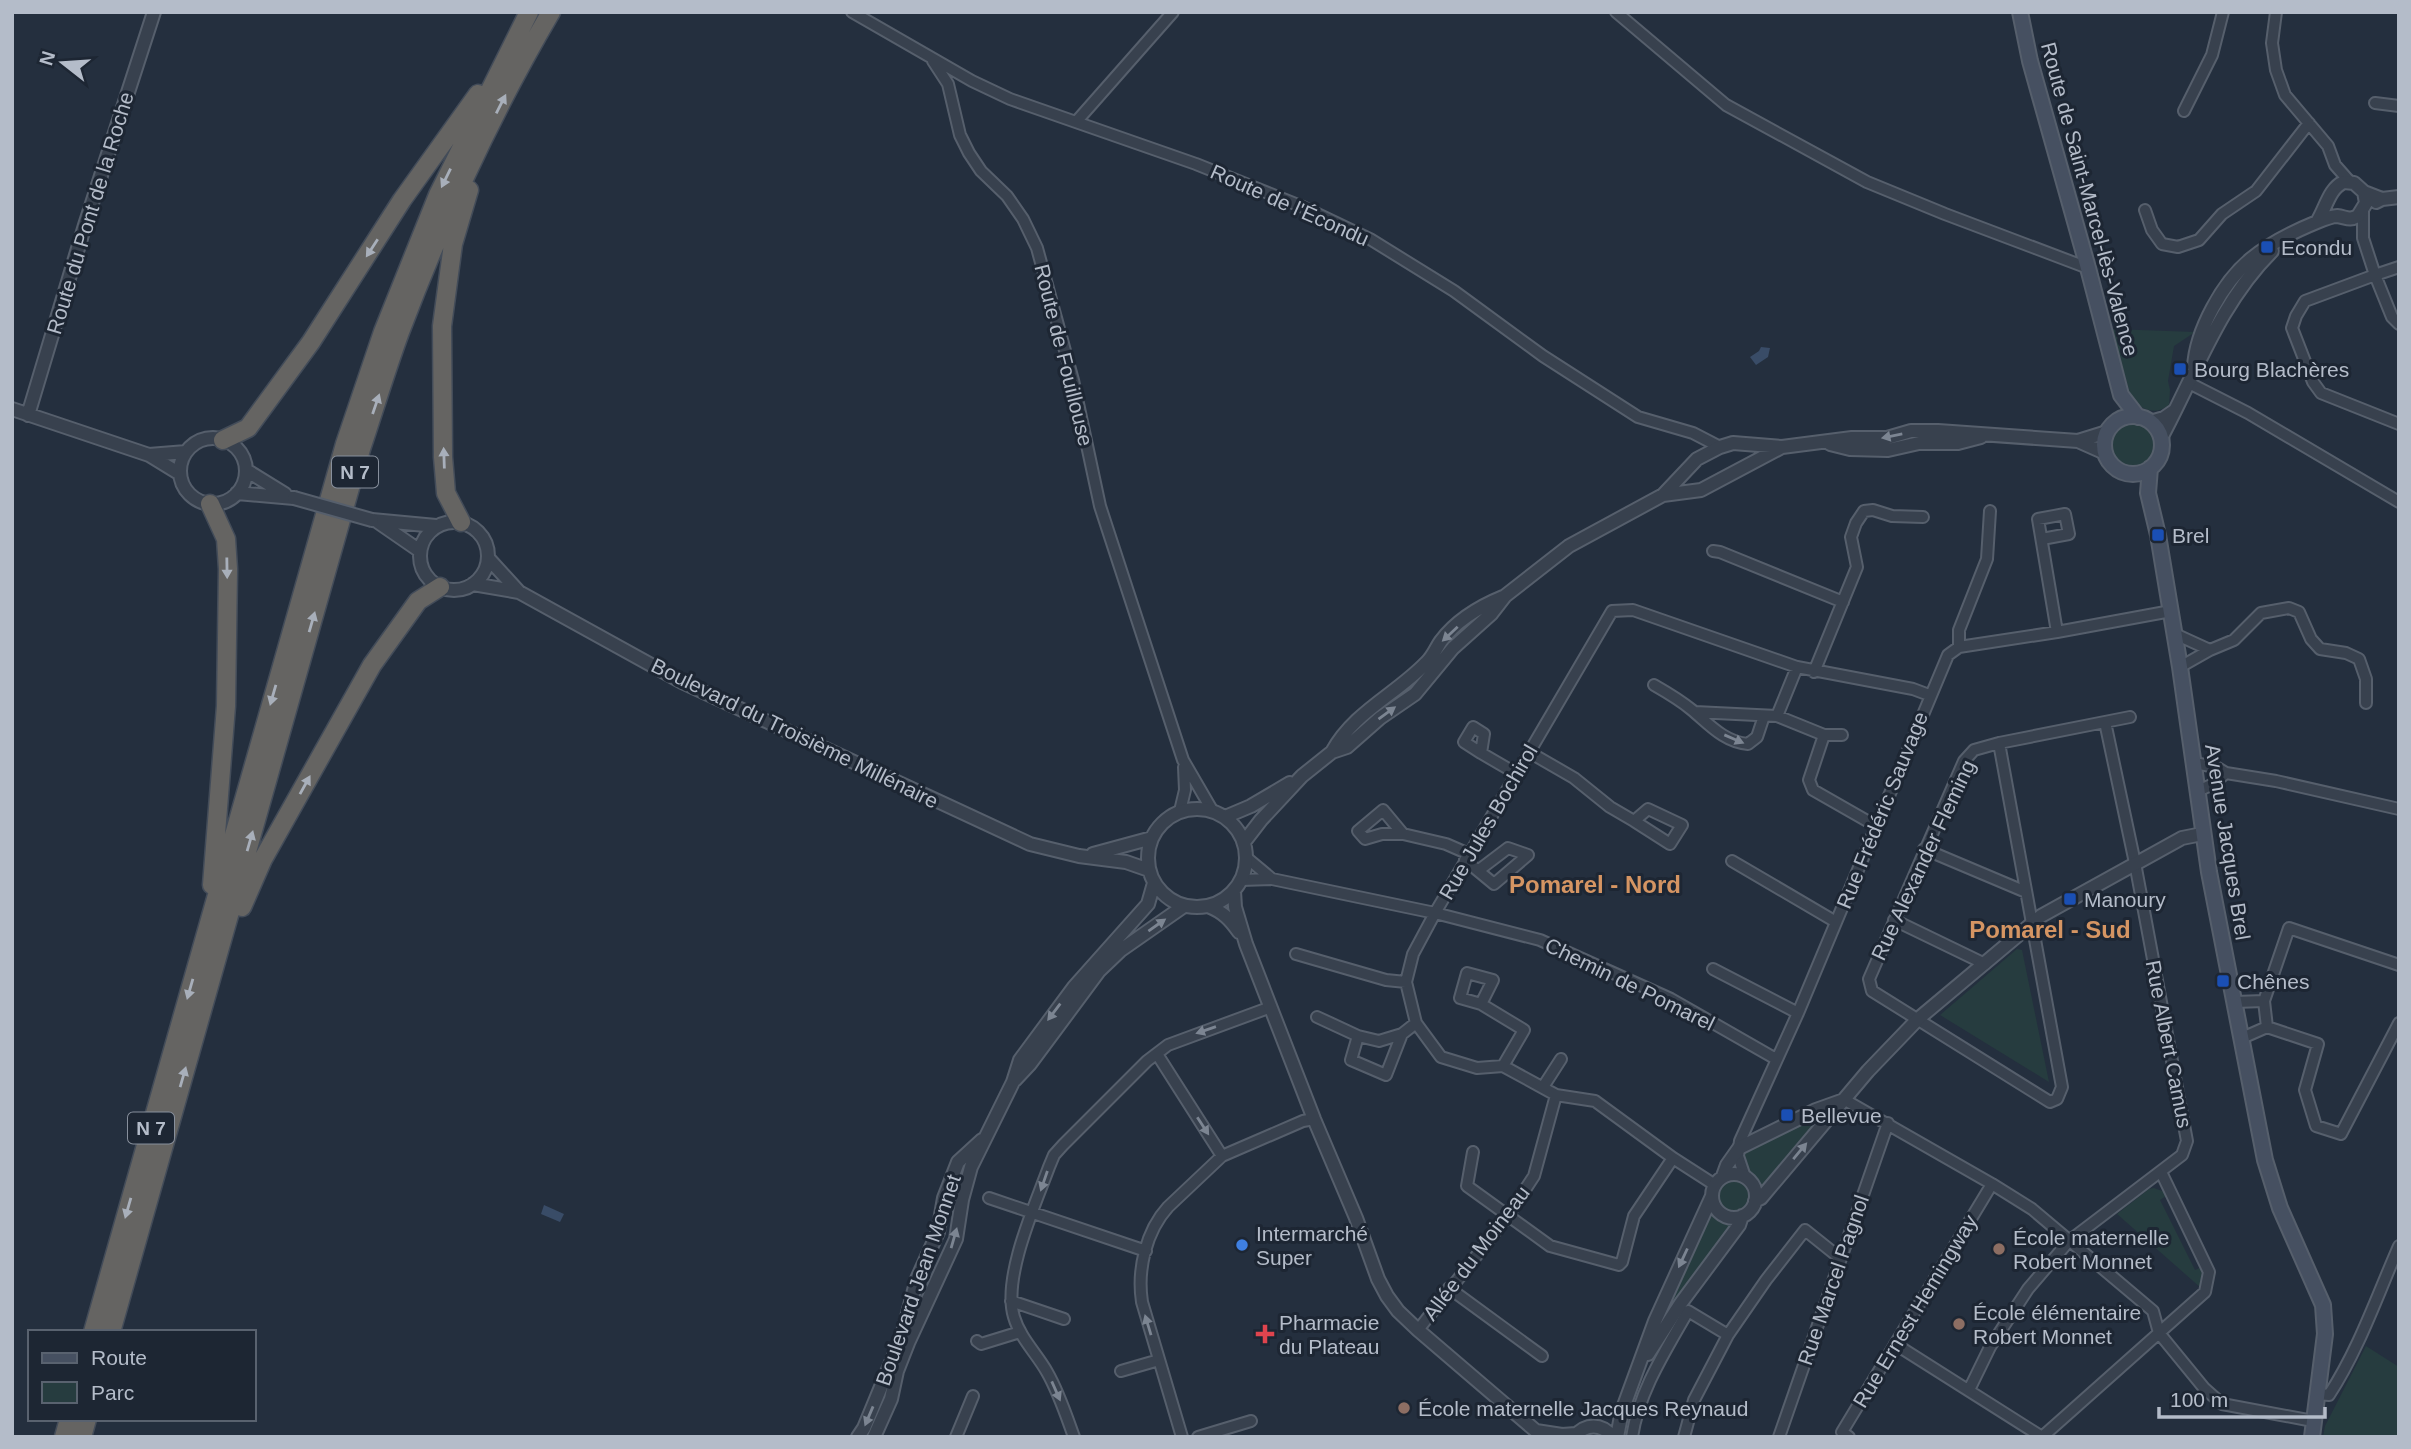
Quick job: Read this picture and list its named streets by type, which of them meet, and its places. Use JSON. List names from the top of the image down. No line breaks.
{"streets":{"highway":["N 7"],"main road":["Route de Saint-Marcel-lès-Valence","Avenue Jacques Brel"],"street":["Route de l'Écondu","Route du Pont de la Roche","Route de Fouillouse","Boulevard du Troisième Millénaire","Rue Frédéric Sauvage","Rue Jules Bochirol","Rue Alexander Fleming","Chemin de Pomarel","Rue Albert Camus","Allée du Moineau","Boulevard Jean Monnet","Rue Marcel Pagnol","Rue Ernest Hemingway"]},"crossings":[["Route de Saint-Marcel-lès-Valence","Avenue Jacques Brel"],["Route de l'Écondu","Route de Fouillouse"],["Route de Fouillouse","Boulevard du Troisième Millénaire"],["Route de Fouillouse","Chemin de Pomarel"],["Route de Fouillouse","Boulevard Jean Monnet"],["Boulevard du Troisième Millénaire","Chemin de Pomarel"],["Boulevard du Troisième Millénaire","Boulevard Jean Monnet"],["Rue Frédéric Sauvage","Rue Jules Bochirol"],["Rue Frédéric Sauvage","Chemin de Pomarel"],["Rue Jules Bochirol","Chemin de Pomarel"],["Rue Alexander Fleming","Rue Albert Camus"],["Chemin de Pomarel","Boulevard Jean Monnet"]],"districts":["Pomarel - Nord","Pomarel - Sud"],"places":{"transit":["Econdu","Bourg Blachères","Brel","Manoury","Chênes","Bellevue"],"other":["Intermarché Super","École maternelle Robert Monnet","École élémentaire Robert Monnet","École maternelle Jacques Reynaud"],"health":["Pharmacie du Plateau"]},"legend":["Route","Parc"],"scale_bar":"100 m","north":"left"}
